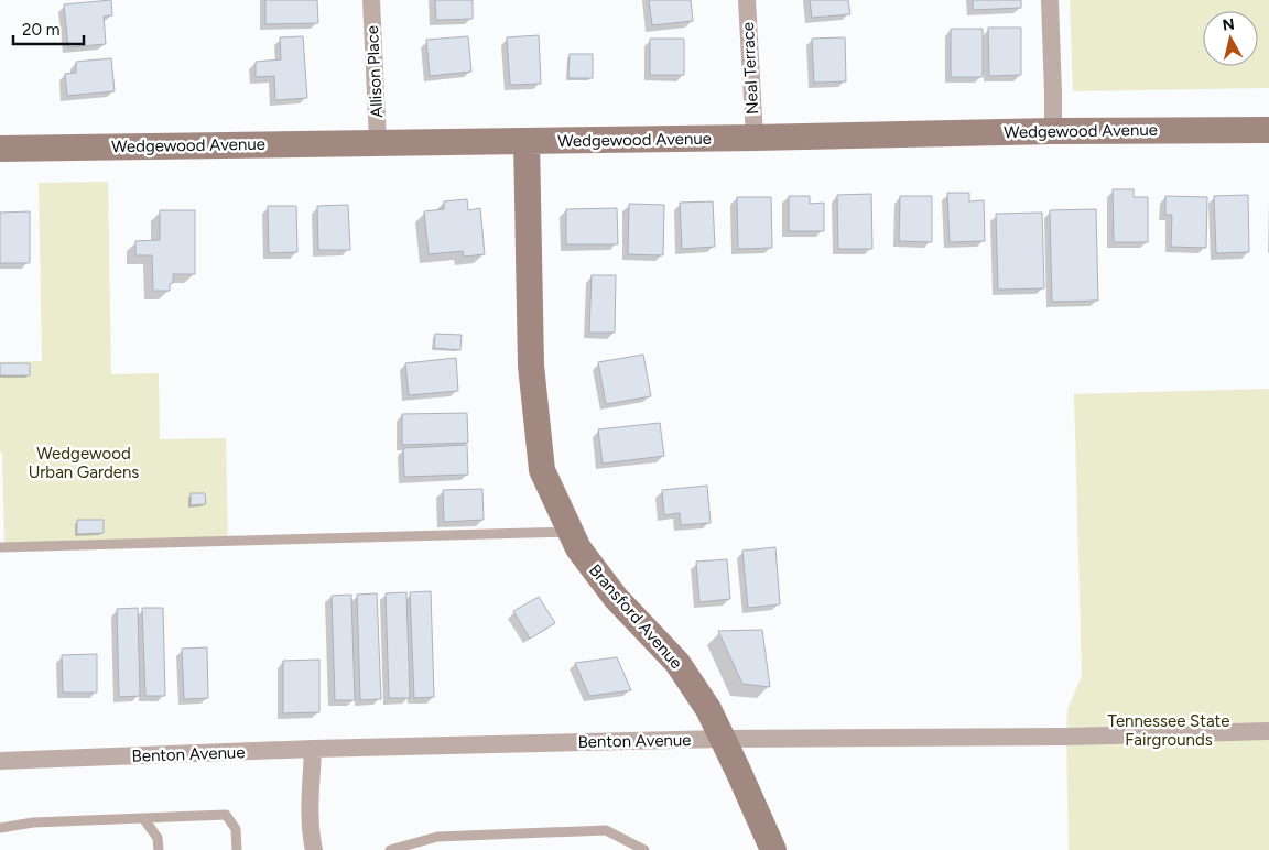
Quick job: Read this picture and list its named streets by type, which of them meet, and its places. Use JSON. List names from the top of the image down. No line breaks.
{"streets":{"main road":["Wedgewood Avenue","Bransford Avenue"],"street":["Neal Terrace","Allison Place","Benton Avenue"]},"crossings":[["Neal Terrace","Wedgewood Avenue"],["Allison Place","Wedgewood Avenue"],["Wedgewood Avenue","Bransford Avenue"],["Bransford Avenue","Benton Avenue"]],"parks":["Wedgewood Urban Gardens","Tennessee State Fairgrounds"],"scale_bar":"20 m","north":"top"}
